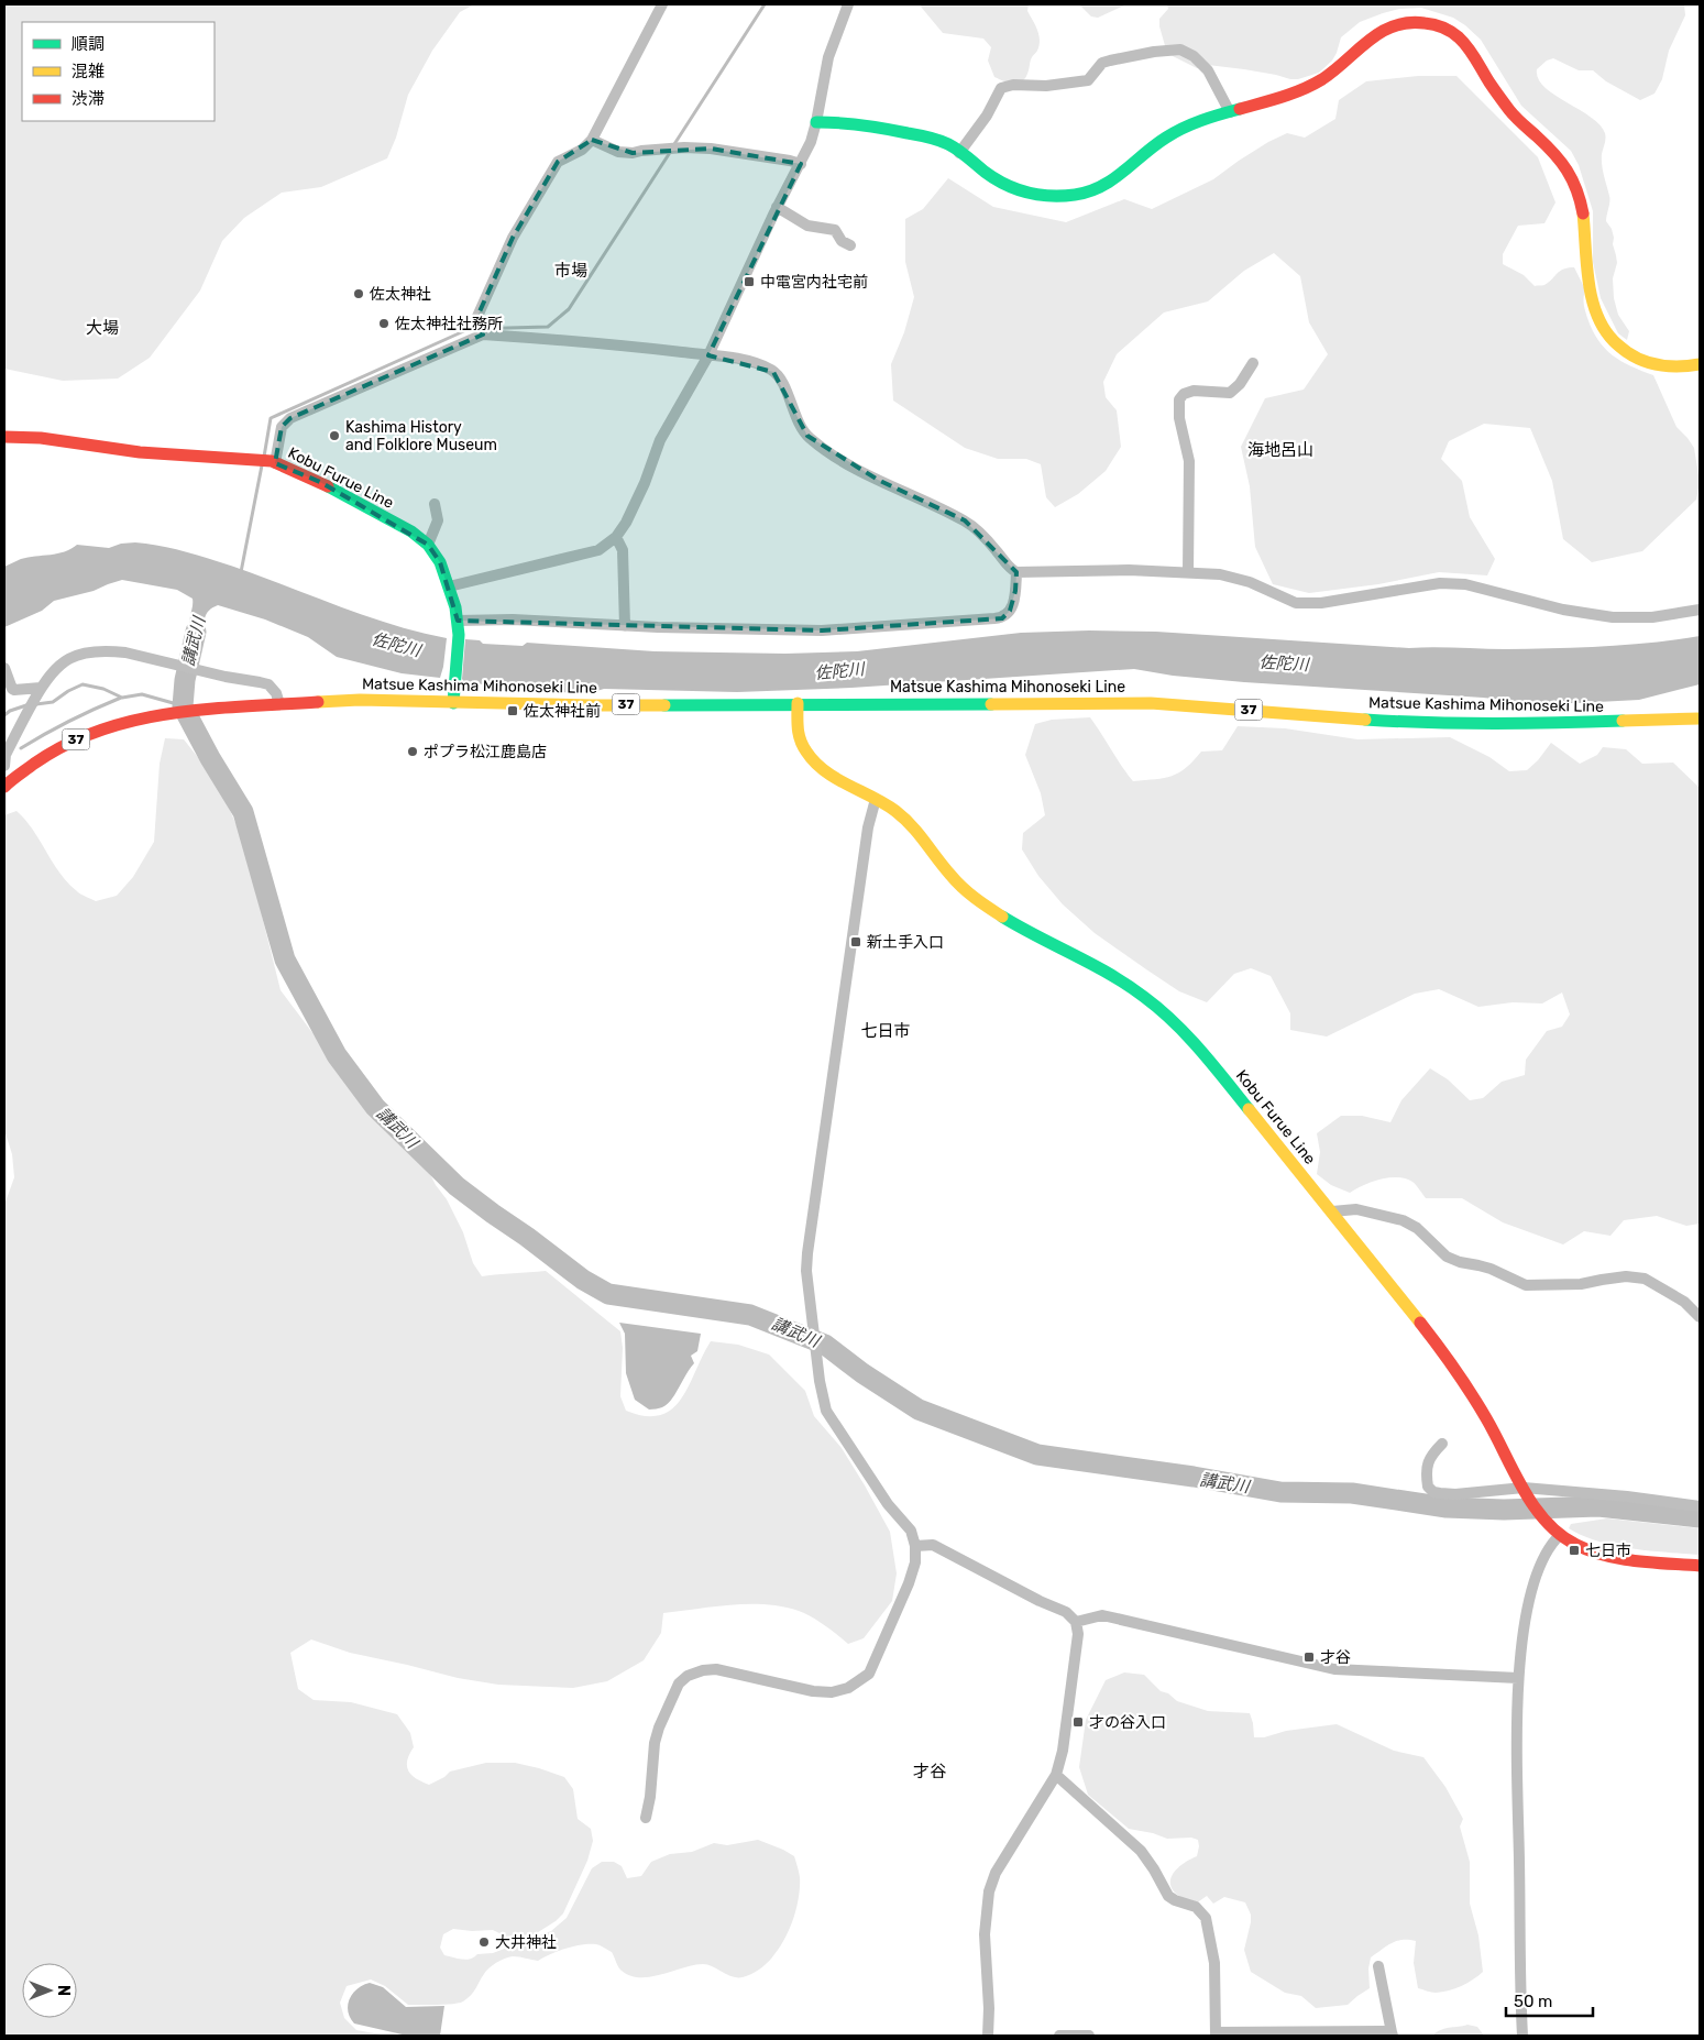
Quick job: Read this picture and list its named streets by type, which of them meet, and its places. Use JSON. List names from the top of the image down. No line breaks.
{"streets":{"main road":["Kobu Furue Line","Matsue Kashima Mihonoseki Line","37"]},"crossings":[["Kobu Furue Line","Matsue Kashima Mihonoseki Line"]],"districts":["市場","大場","海地呂山","七日市","才谷"],"water":["講武川","佐陀川"],"places":{"transit":["中電宮内社宅前","佐太神社前","新土手入口","七日市","才谷","才の谷入口"],"other":["佐太神社","佐太神社社務所","Kashima History and Folklore Museum","ポプラ松江鹿島店","大井神社"]},"legend":["順調","混雑","渋滞"],"scale_bar":"50 m","north":"right"}
